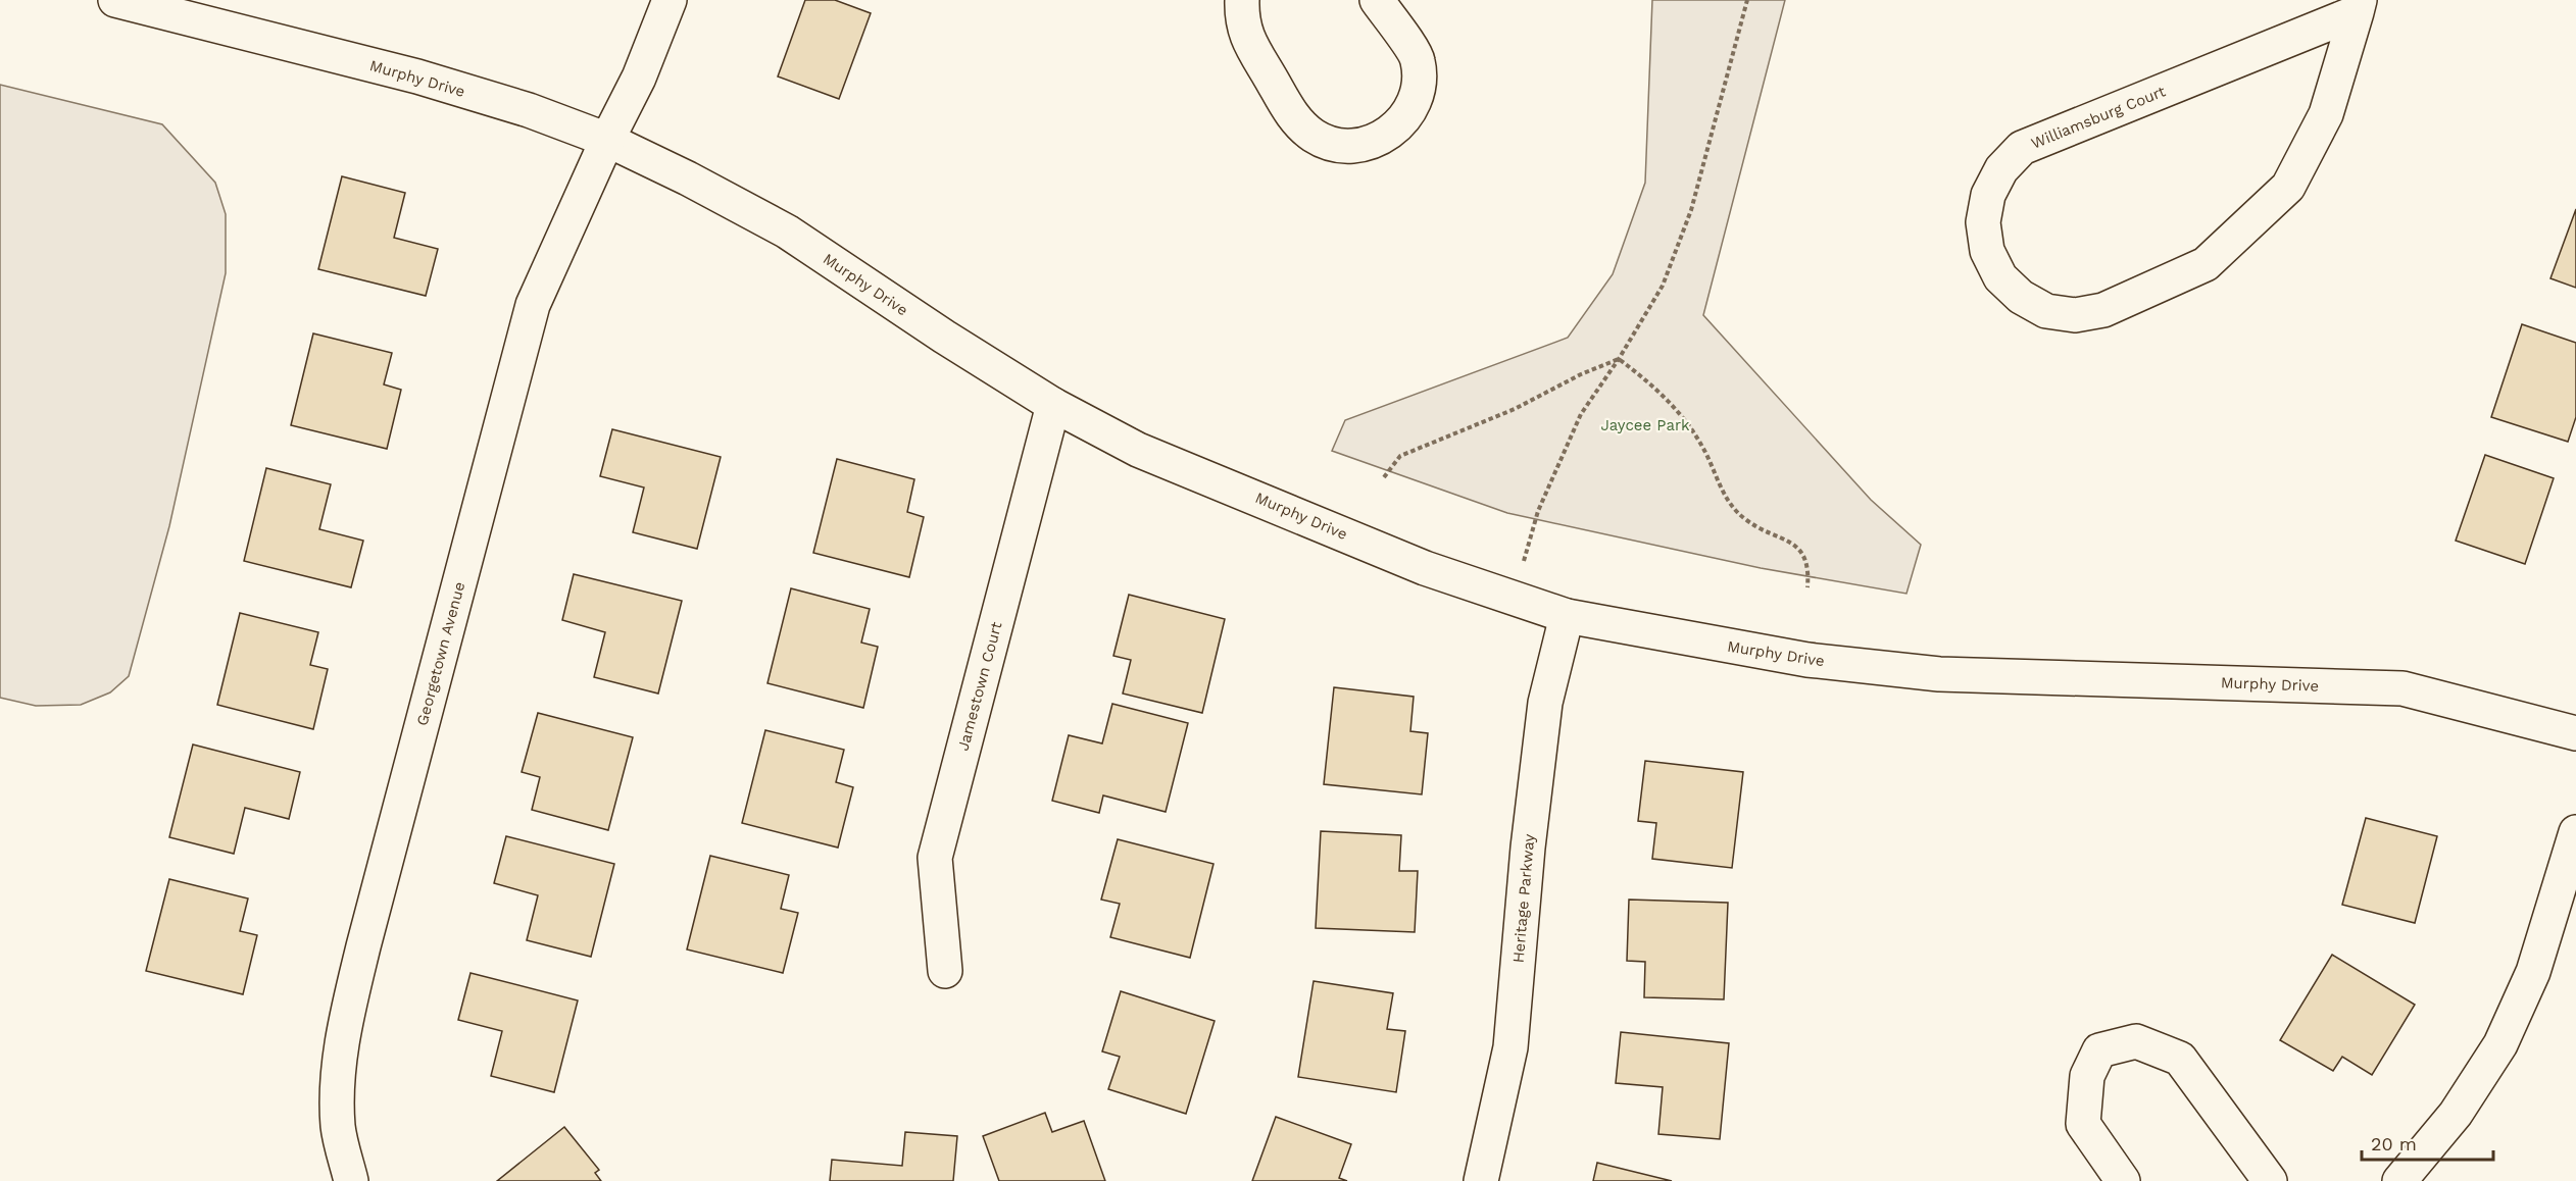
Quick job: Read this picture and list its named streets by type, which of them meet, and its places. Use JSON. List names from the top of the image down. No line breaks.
{"streets":{"street":["Murphy Drive","Williamsburg Court","Georgetown Avenue","Jamestown Court","Heritage Parkway"]},"crossings":[["Murphy Drive","Georgetown Avenue"],["Murphy Drive","Jamestown Court"],["Murphy Drive","Heritage Parkway"]],"parks":["Jaycee Park"],"scale_bar":"20 m"}
